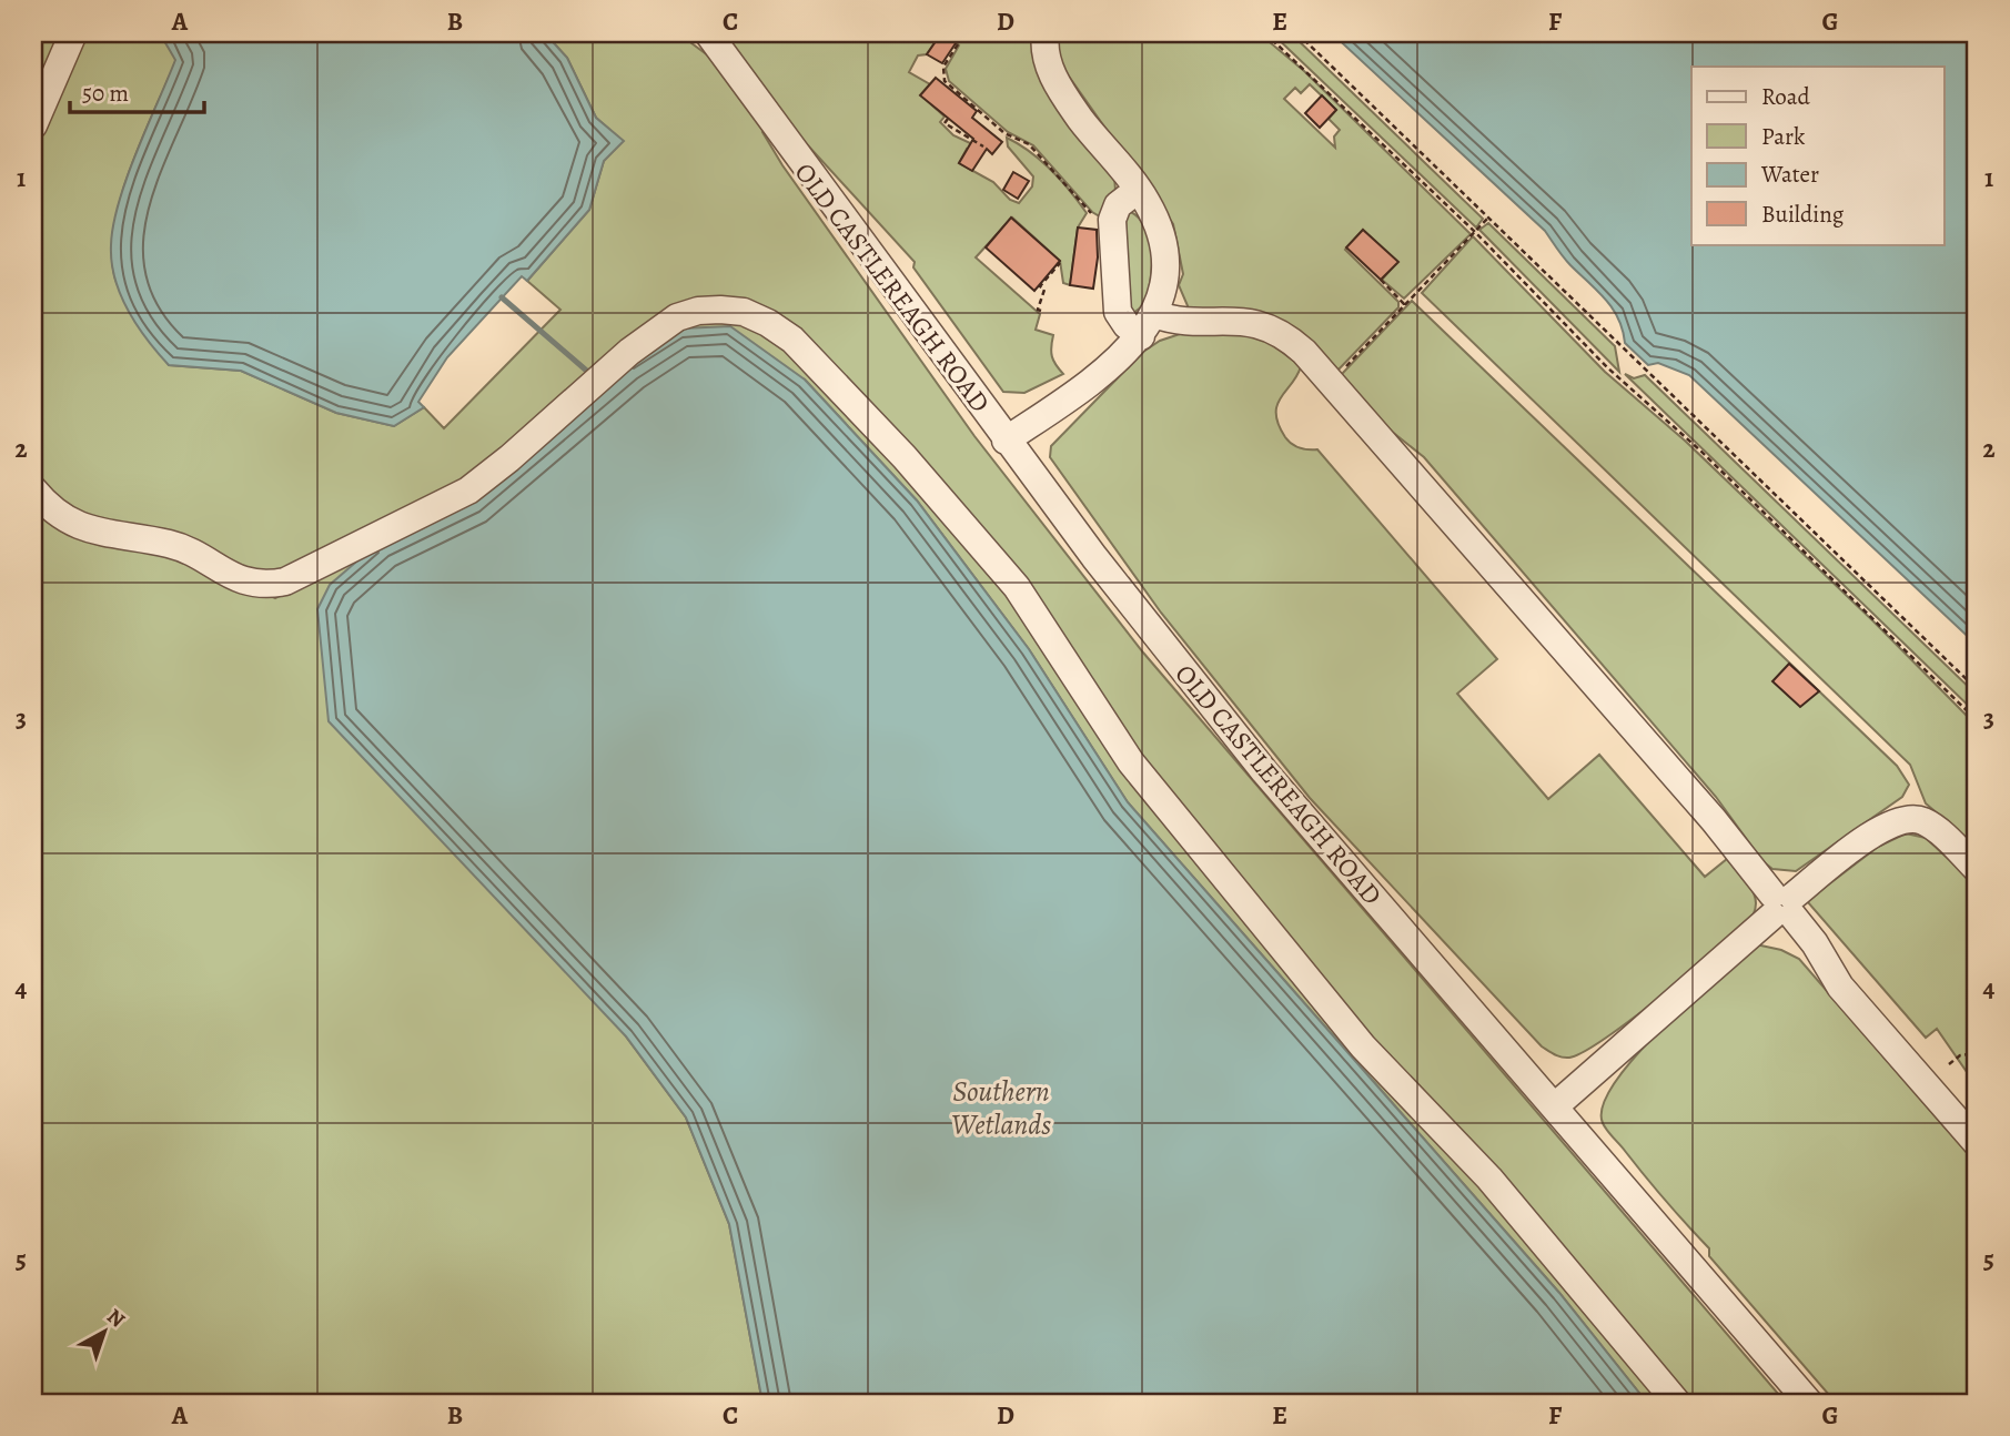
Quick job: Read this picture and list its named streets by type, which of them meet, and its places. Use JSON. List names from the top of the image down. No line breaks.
{"streets":{"street":["OLD CASTLEREAGH ROAD"]},"water":["Southern Wetlands"],"legend":["Road","Park","Water","Building"],"scale_bar":"50 m","north":"top right","grid":{"columns":["A","B","C","D","E","F","G"],"rows":["1","2","3","4","5"]}}
